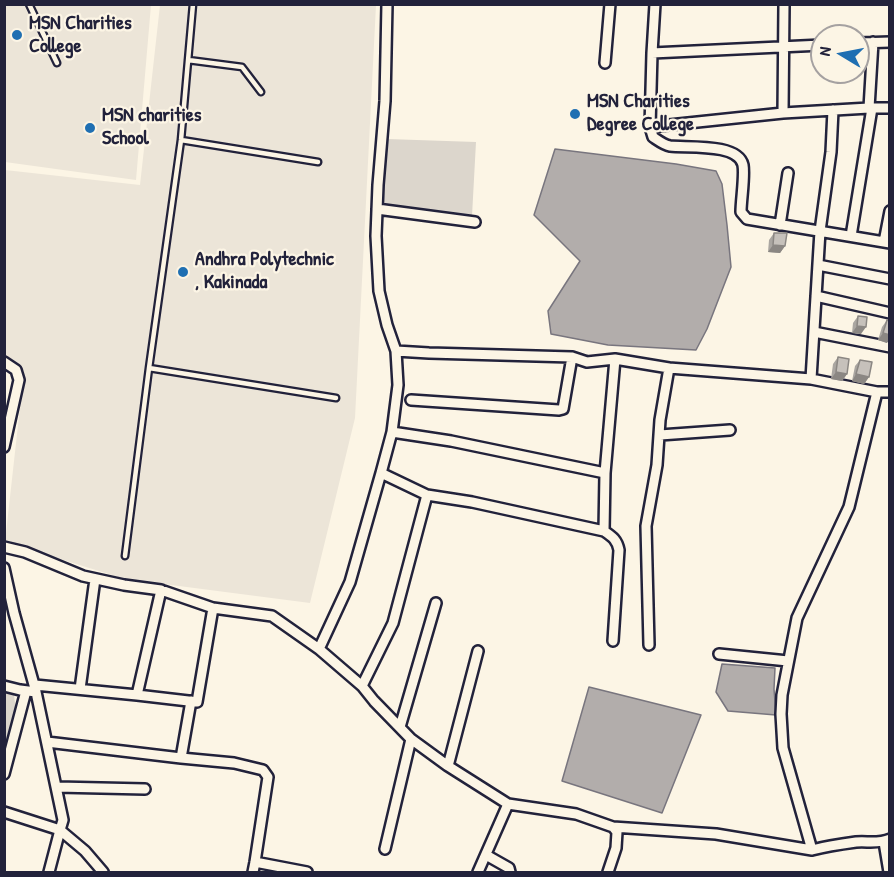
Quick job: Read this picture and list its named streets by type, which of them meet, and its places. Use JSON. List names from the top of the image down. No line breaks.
{"places":["MSN Charities College","MSN Charities Degree College","MSN charities School","Andhra Polytechnic , Kakinada"],"north":"left"}
